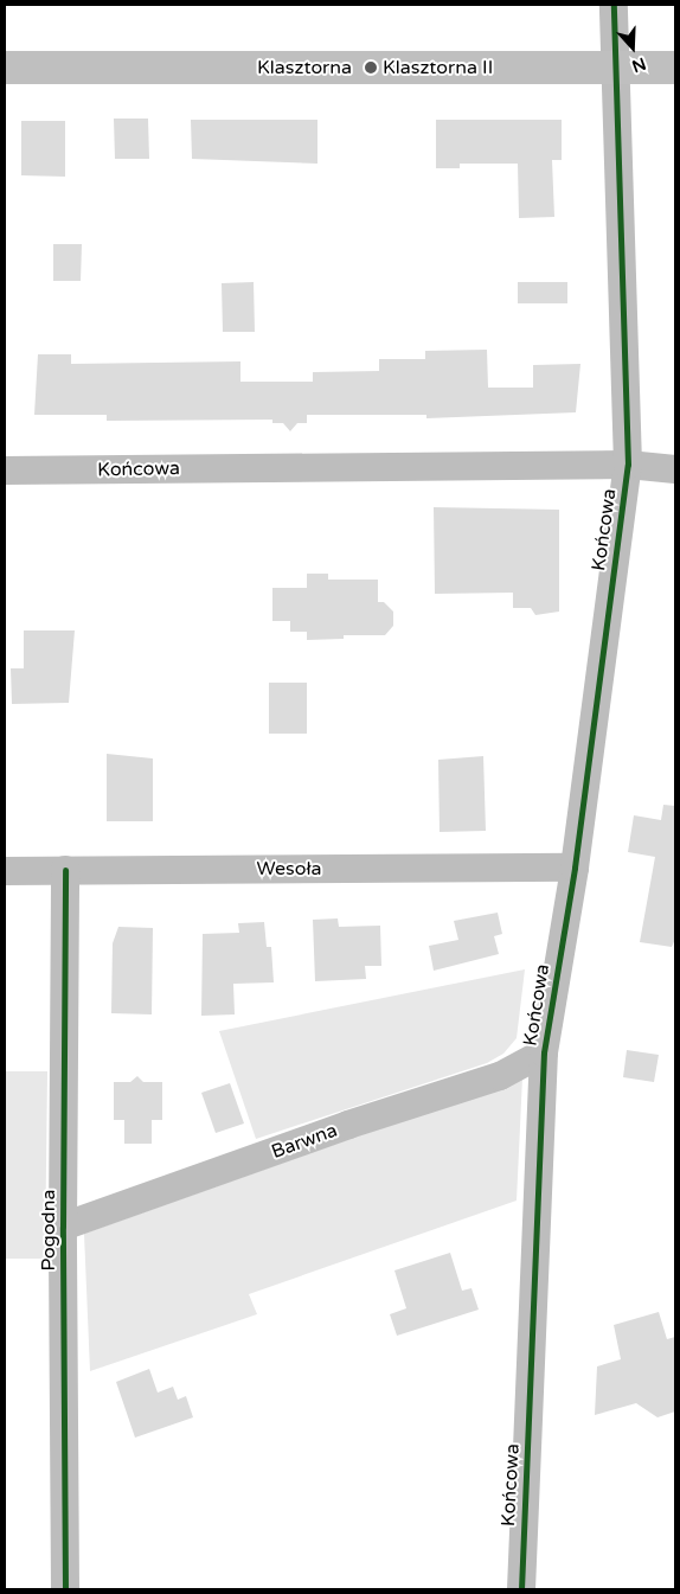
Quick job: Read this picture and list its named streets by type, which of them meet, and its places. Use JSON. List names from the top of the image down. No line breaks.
{"streets":{"street":["Klasztorna","Końcowa","Wesoła","Barwna","Pogodna"]},"crossings":[["Końcowa","Wesoła"],["Końcowa","Barwna"],["Wesoła","Pogodna"],["Barwna","Pogodna"]],"places":["Klasztorna II"],"north":"bottom"}
